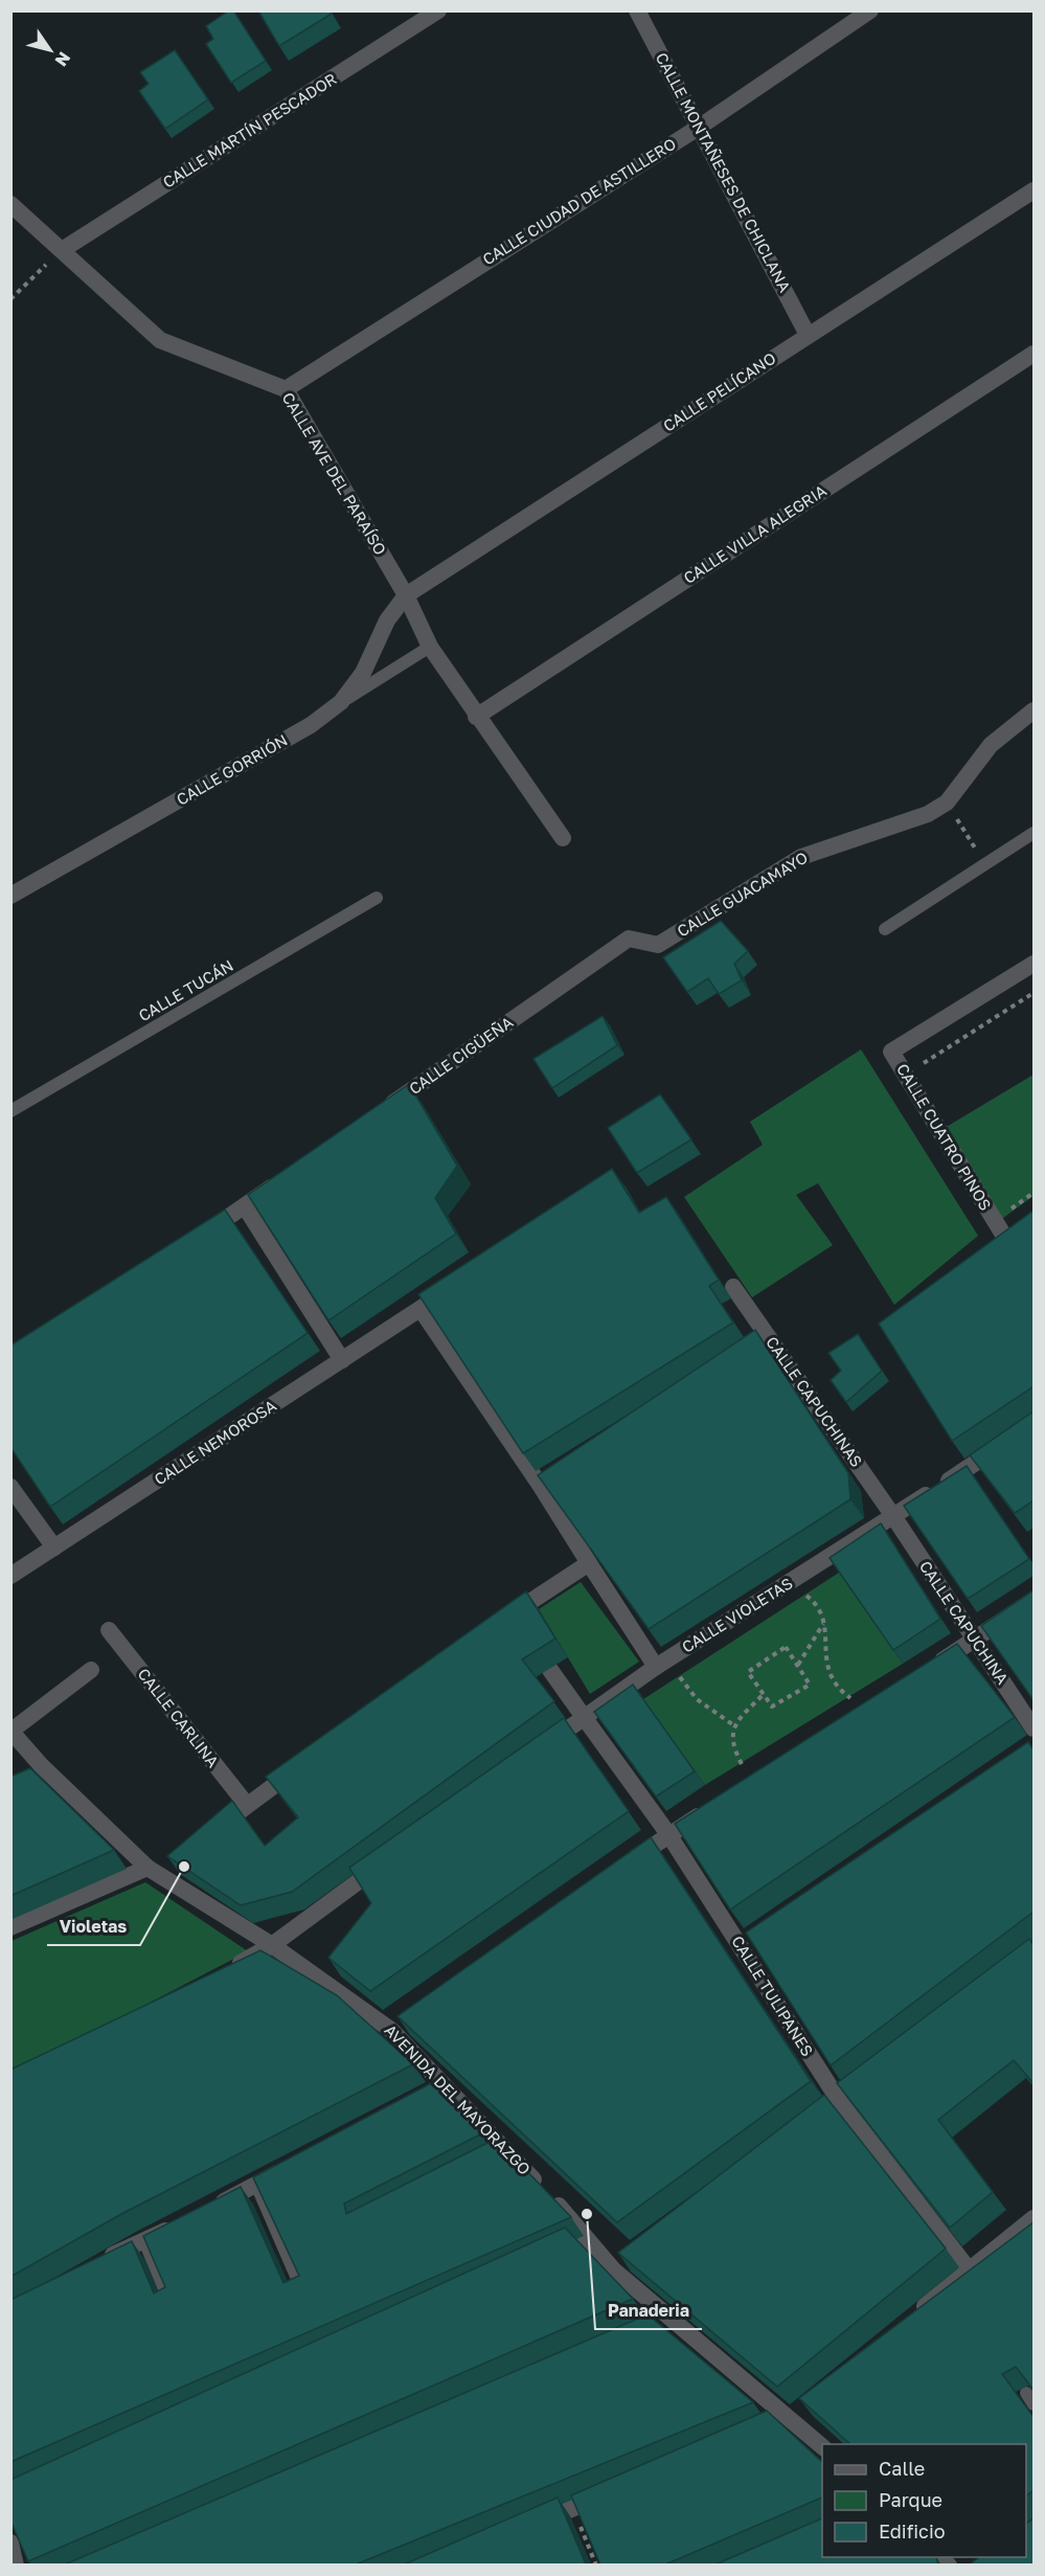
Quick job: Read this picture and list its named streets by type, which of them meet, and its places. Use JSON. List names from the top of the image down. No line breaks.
{"streets":{"street":["CALLE MARTÍN PESCADOR","CALLE MONTAÑESES DE CHICLANA","CALLE CIUDAD DE ASTILLERO","CALLE PELÍCANO","CALLE AVE DEL PARAÍSO","CALLE VILLA ALEGRIA","CALLE GORRIÓN","CALLE GUACAMAYO","CALLE CIGÜEÑA","CALLE CUATRO PINOS","CALLE CAPUCHINAS","CALLE NEMOROSA","CALLE VIOLETAS","CALLE CAPUCHINA","CALLE CARLINA","CALLE TULIPANES","AVENIDA DEL MAYORAZGO"],"lane":["CALLE TUCÁN"]},"crossings":[["CALLE MARTÍN PESCADOR","CALLE AVE DEL PARAÍSO"],["CALLE MONTAÑESES DE CHICLANA","CALLE CIUDAD DE ASTILLERO"],["CALLE MONTAÑESES DE CHICLANA","CALLE PELÍCANO"],["CALLE CIUDAD DE ASTILLERO","CALLE AVE DEL PARAÍSO"],["CALLE PELÍCANO","CALLE AVE DEL PARAÍSO"],["CALLE PELÍCANO","CALLE GORRIÓN"],["CALLE AVE DEL PARAÍSO","CALLE VILLA ALEGRIA"],["CALLE AVE DEL PARAÍSO","CALLE GORRIÓN"],["CALLE GUACAMAYO","CALLE CIGÜEÑA"],["CALLE CAPUCHINAS","CALLE VIOLETAS"],["CALLE CAPUCHINAS","CALLE CAPUCHINA"],["CALLE VIOLETAS","CALLE CAPUCHINA"],["CALLE VIOLETAS","CALLE TULIPANES"]],"places":["Violetas","Panaderia"],"legend":["Calle","Parque","Edificio"],"north":"bottom right"}
